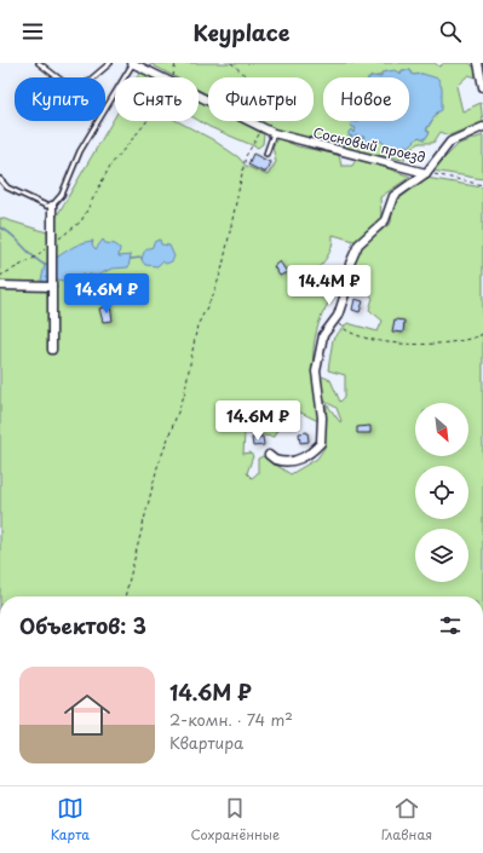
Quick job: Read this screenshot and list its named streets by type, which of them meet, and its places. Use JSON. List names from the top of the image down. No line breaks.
{"streets":{"street":["Сосновый проезд"]},"north":"bottom right","page":{"header":"Keyplace","chip":["Купить","Снять","Фильтры","Новое"],"price":["14.4M ₽","14.6M ₽","14.6M ₽"],"heading":"Объектов: 3","list":[{"name":"14.6M ₽","note":"2-комн. · 74 m² · Квартира"}],"tabs":["Карта","Сохранённые","Главная"]}}
